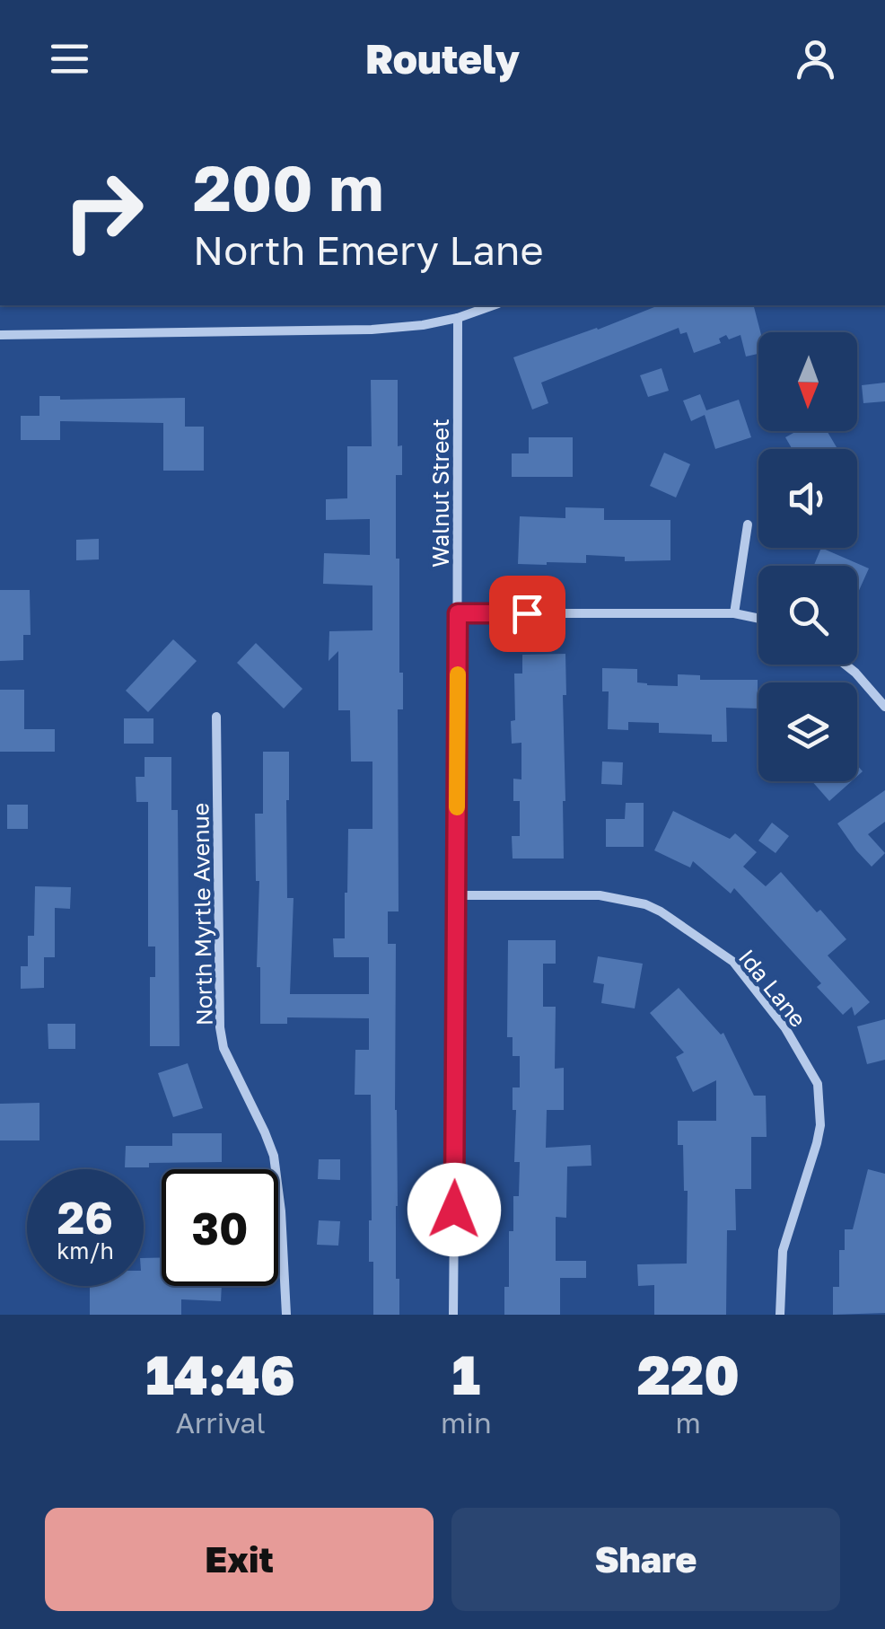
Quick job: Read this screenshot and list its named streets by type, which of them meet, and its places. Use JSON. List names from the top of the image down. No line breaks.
{"streets":{"street":["Walnut Street","North Myrtle Avenue","Ida Lane"]},"crossings":[["Walnut Street","Ida Lane"]],"north":"bottom","page":{"header":"Routely","turn":["200 m","North Emery Lane"],"speed":"26 km/h","limit":"30","eta":["14:46","Arrival","1","min","220","m"],"buttons":["Exit","Share"]}}
